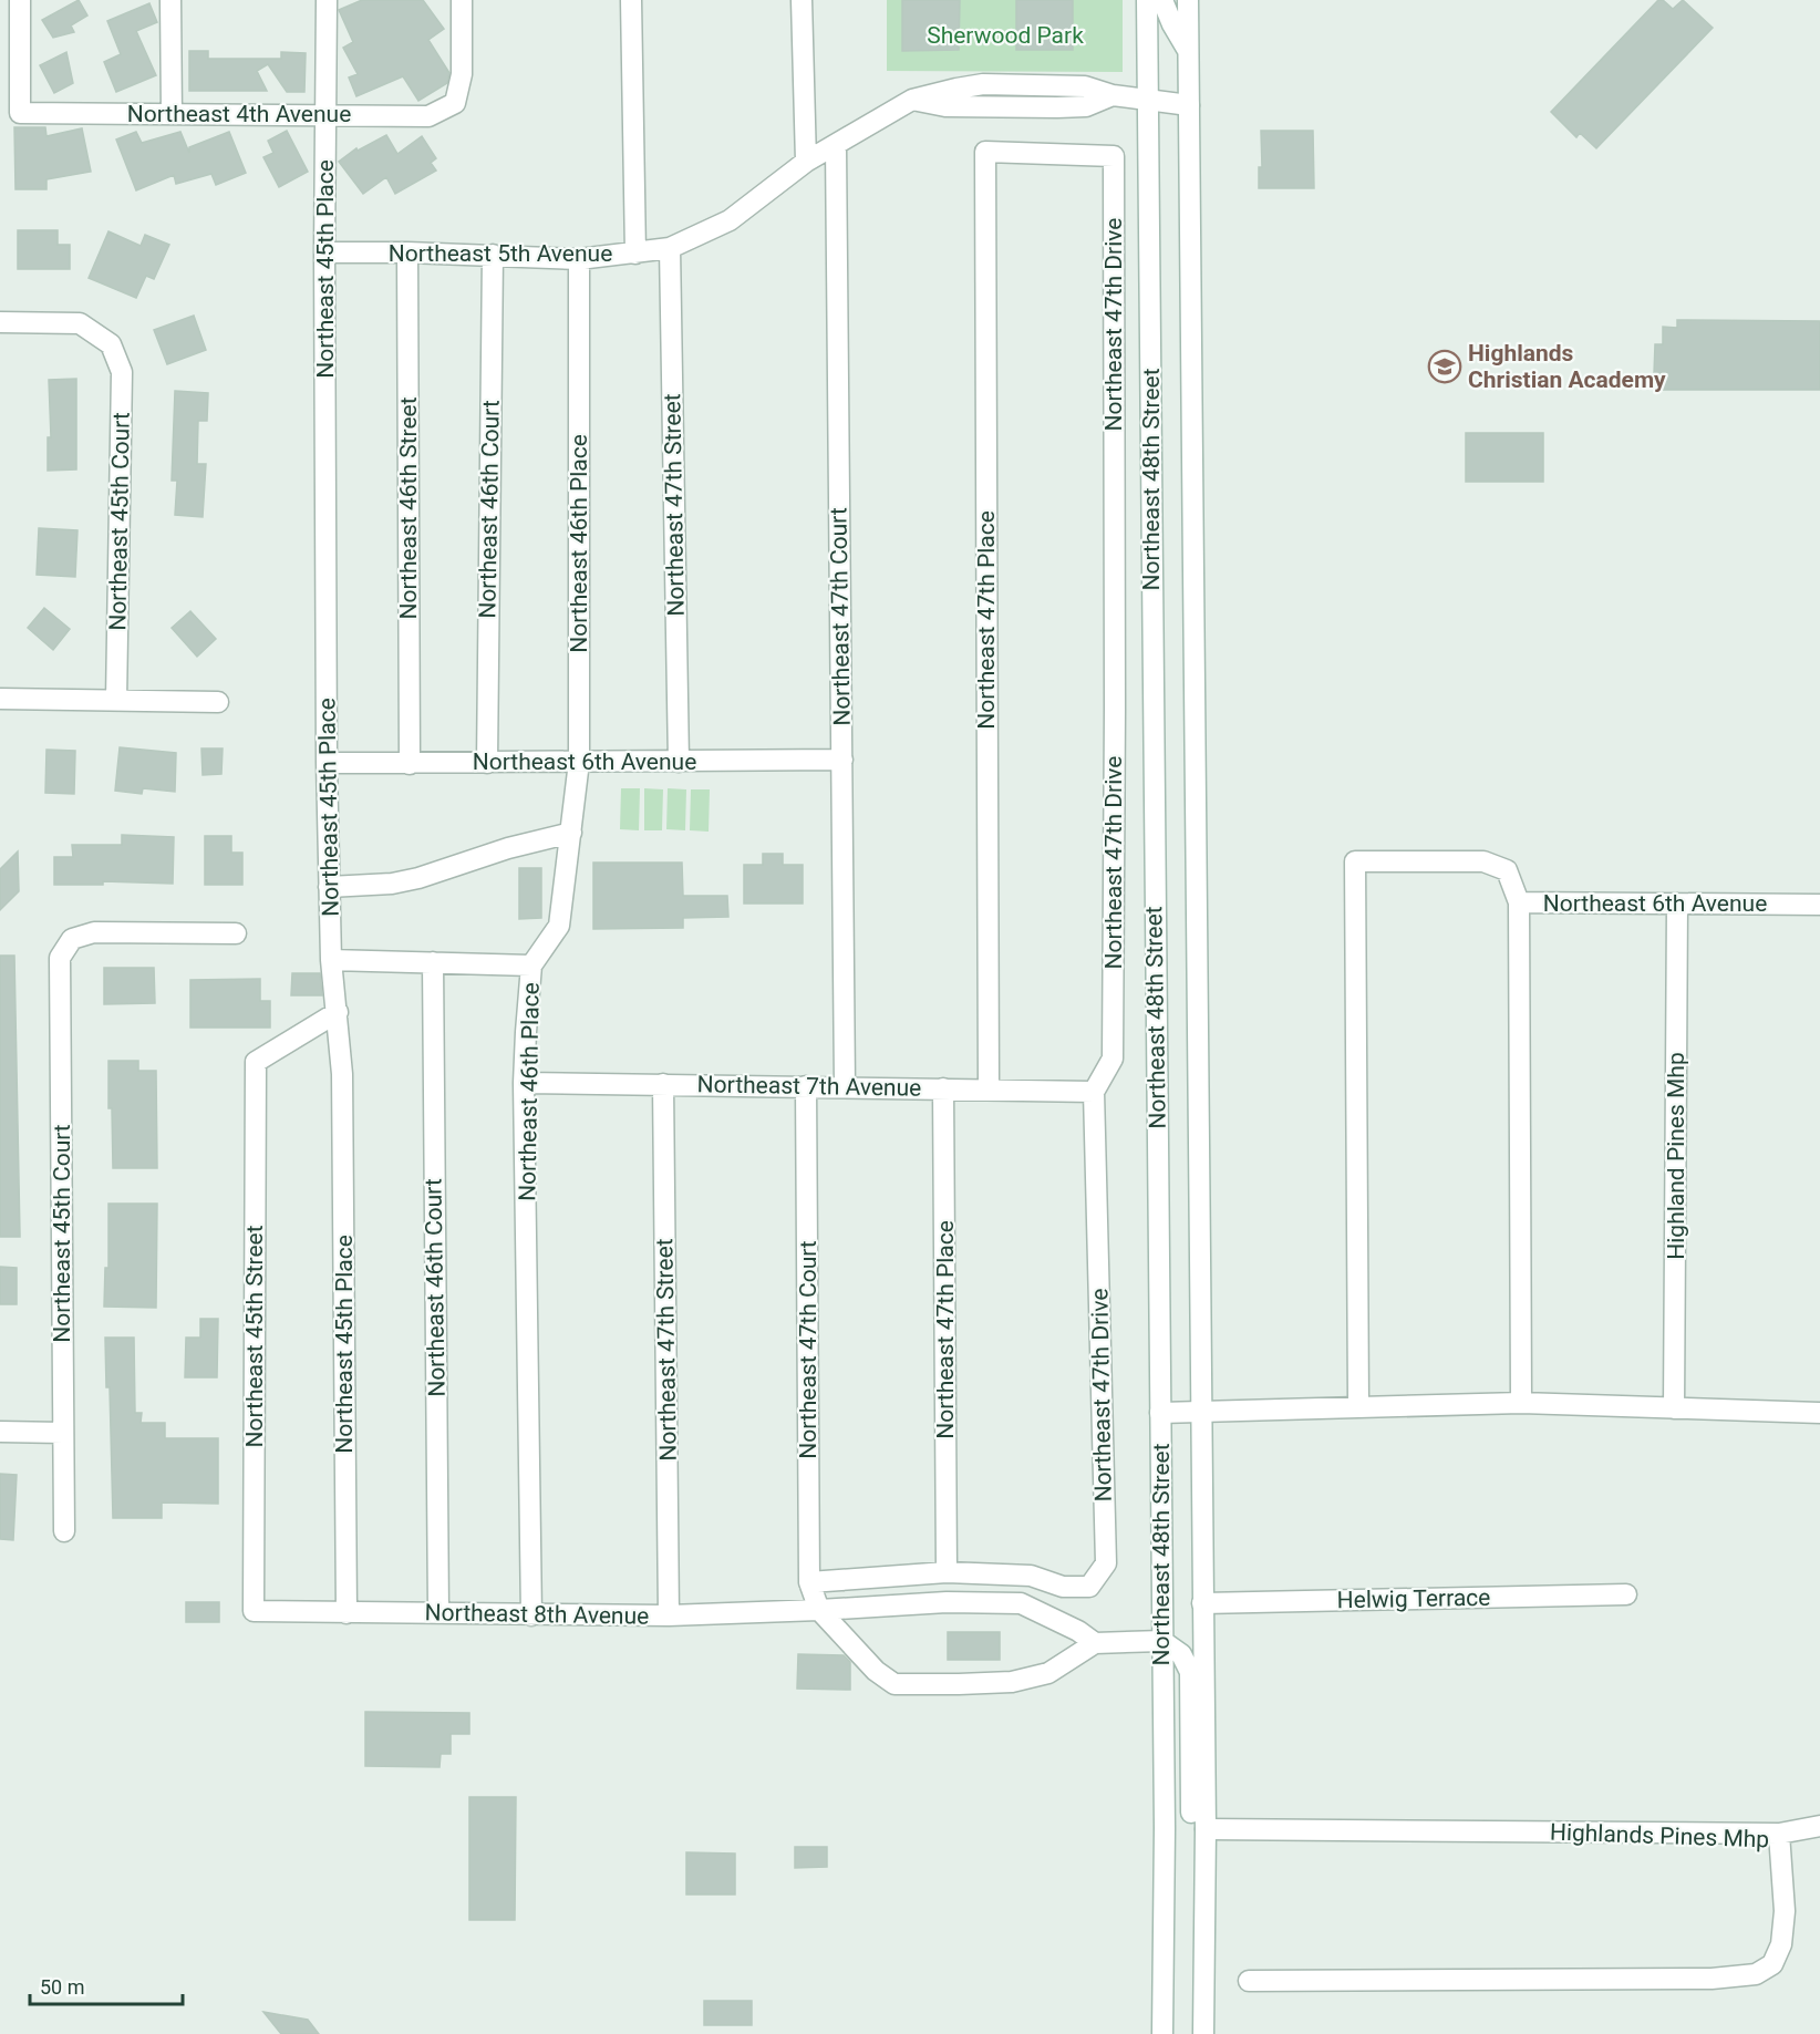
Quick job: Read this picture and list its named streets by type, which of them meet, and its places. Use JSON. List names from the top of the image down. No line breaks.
{"streets":{"street":["Northeast 4th Avenue","Northeast 5th Avenue","Northeast 45th Place","Northeast 47th Drive","Northeast 48th Street","Northeast 47th Street","Northeast 46th Street","Northeast 46th Court","Northeast 45th Court","Northeast 46th Place","Northeast 47th Court","Northeast 47th Place","Northeast 6th Avenue","Northeast 7th Avenue","Highland Pines Mhp","Northeast 45th Street","Helwig Terrace","Northeast 8th Avenue","Highlands Pines Mhp"]},"crossings":[["Northeast 4th Avenue","Northeast 45th Place"],["Northeast 5th Avenue","Northeast 45th Place"],["Northeast 5th Avenue","Northeast 48th Street"],["Northeast 5th Avenue","Northeast 47th Street"],["Northeast 5th Avenue","Northeast 46th Street"],["Northeast 5th Avenue","Northeast 46th Court"],["Northeast 5th Avenue","Northeast 46th Place"],["Northeast 5th Avenue","Northeast 47th Court"],["Northeast 45th Place","Northeast 6th Avenue"],["Northeast 45th Place","Northeast 45th Street"],["Northeast 45th Place","Northeast 8th Avenue"],["Northeast 47th Drive","Northeast 47th Place"],["Northeast 47th Drive","Northeast 7th Avenue"],["Northeast 48th Street","Helwig Terrace"],["Northeast 48th Street","Highlands Pines Mhp"],["Northeast 47th Street","Northeast 6th Avenue"],["Northeast 47th Street","Northeast 7th Avenue"],["Northeast 47th Street","Northeast 8th Avenue"],["Northeast 46th Street","Northeast 6th Avenue"],["Northeast 46th Court","Northeast 6th Avenue"],["Northeast 46th Court","Northeast 8th Avenue"],["Northeast 46th Place","Northeast 6th Avenue"],["Northeast 46th Place","Northeast 7th Avenue"],["Northeast 46th Place","Northeast 8th Avenue"],["Northeast 47th Court","Northeast 6th Avenue"],["Northeast 47th Court","Northeast 7th Avenue"],["Northeast 47th Court","Northeast 8th Avenue"],["Northeast 47th Place","Northeast 7th Avenue"],["Northeast 6th Avenue","Highland Pines Mhp"],["Northeast 45th Street","Northeast 8th Avenue"]],"parks":["Sherwood Park"],"places":{"school or university":["Highlands Christian Academy"]},"scale_bar":"50 m"}
